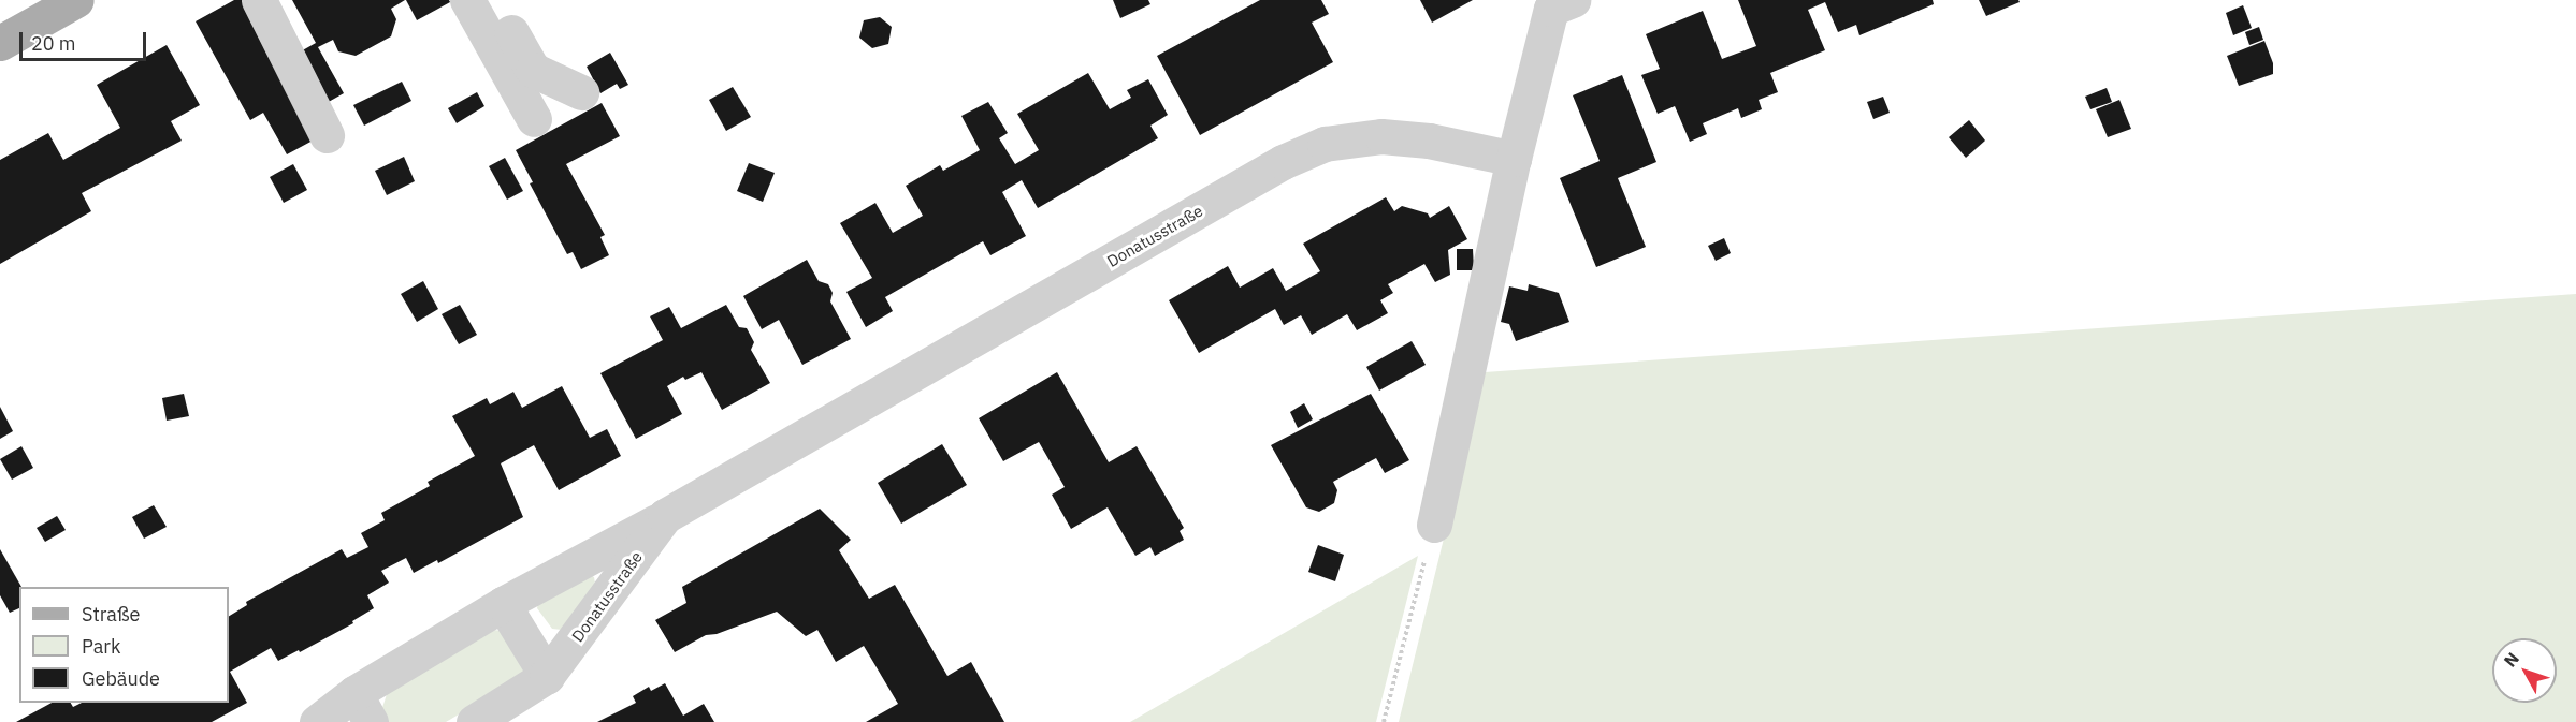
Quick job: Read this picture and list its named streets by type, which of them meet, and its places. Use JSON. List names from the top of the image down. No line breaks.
{"streets":{"street":["Donatusstraße"]},"legend":["Straße","Park","Gebäude"],"scale_bar":"20 m","north":"top left"}
